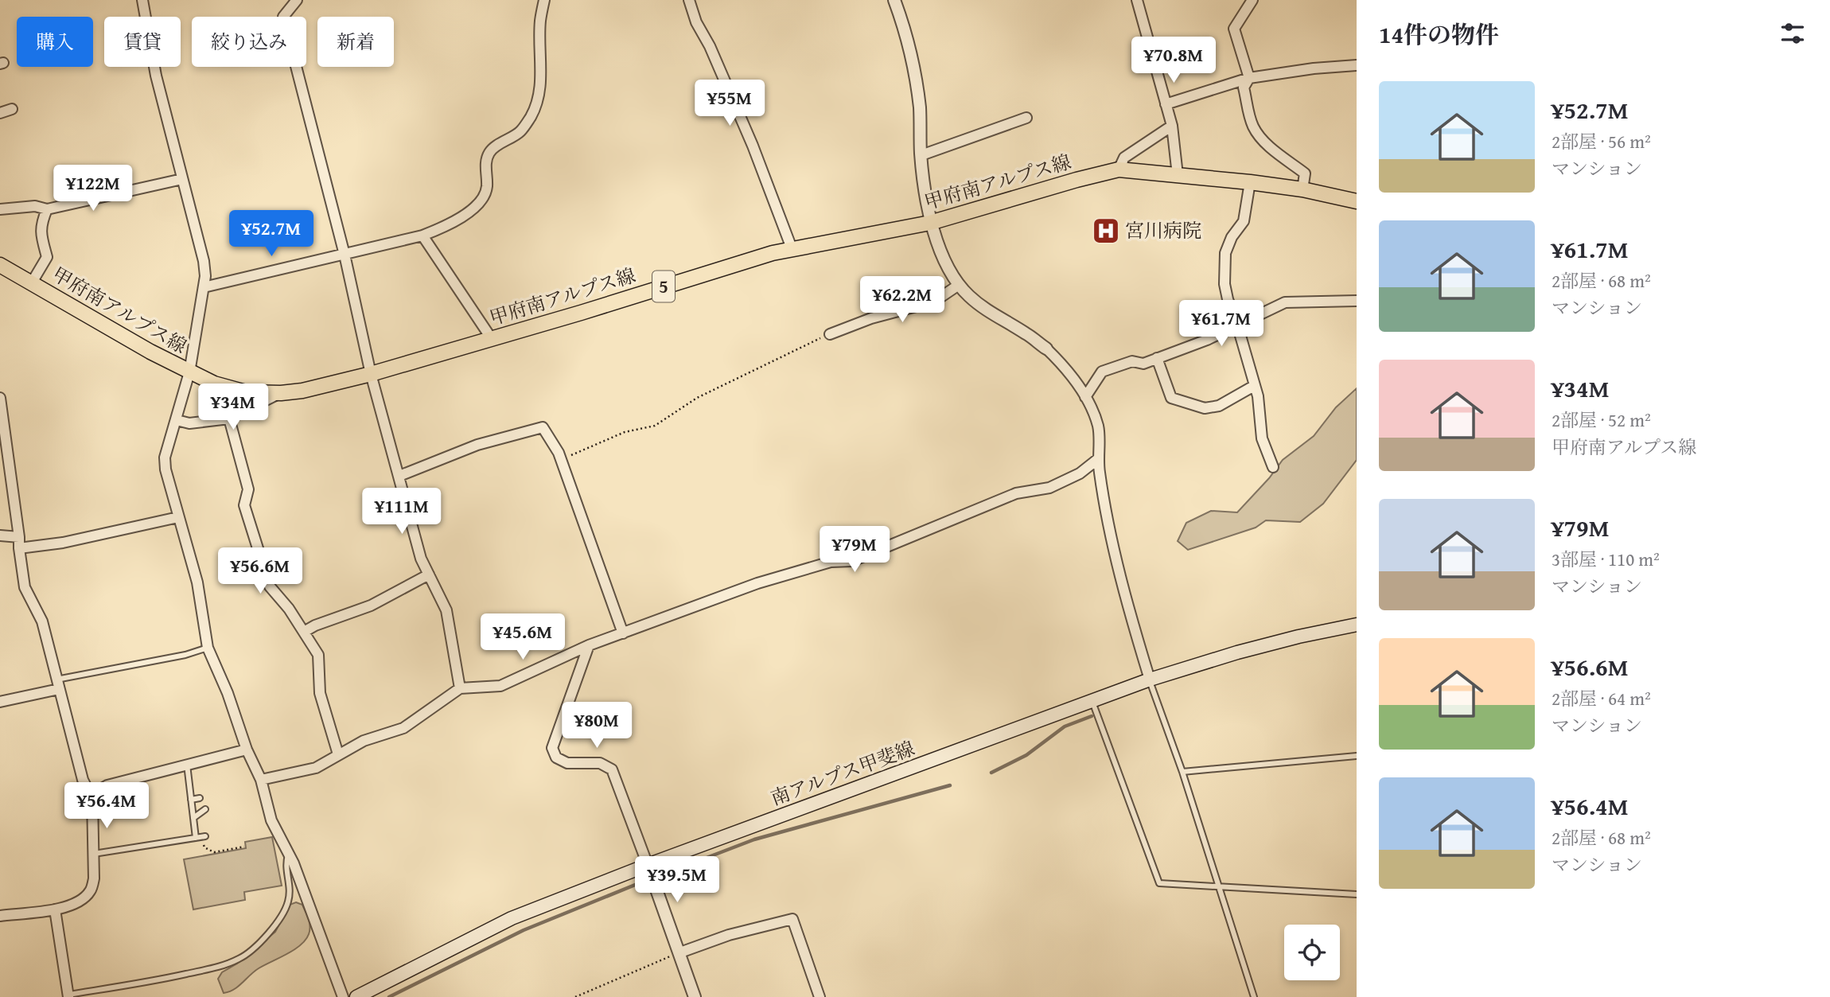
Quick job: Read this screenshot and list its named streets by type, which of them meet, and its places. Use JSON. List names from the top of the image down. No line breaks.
{"streets":{"main road":["甲府南アルプス線","5","南アルプス甲斐線"]},"places":{"hospital":["宮川病院"]},"page":{"heading":"14件の物件","chip":["購入","賃貸","絞り込み","新着"],"price":["¥70.8M","¥55M","¥122M","¥52.7M","¥62.2M","¥61.7M","¥34M","¥111M","¥79M","¥56.6M","¥45.6M","¥80M","¥56.4M","¥39.5M"],"list":[{"name":"¥52.7M","note":"2部屋 · 56 m² · マンション"},{"name":"¥61.7M","note":"2部屋 · 68 m² · マンション"},{"name":"¥34M","note":"2部屋 · 52 m² · 甲府南アルプス線"},{"name":"¥79M","note":"3部屋 · 110 m² · マンション"},{"name":"¥56.6M","note":"2部屋 · 64 m² · マンション"},{"name":"¥56.4M","note":"2部屋 · 68 m² · マンション"}]}}
